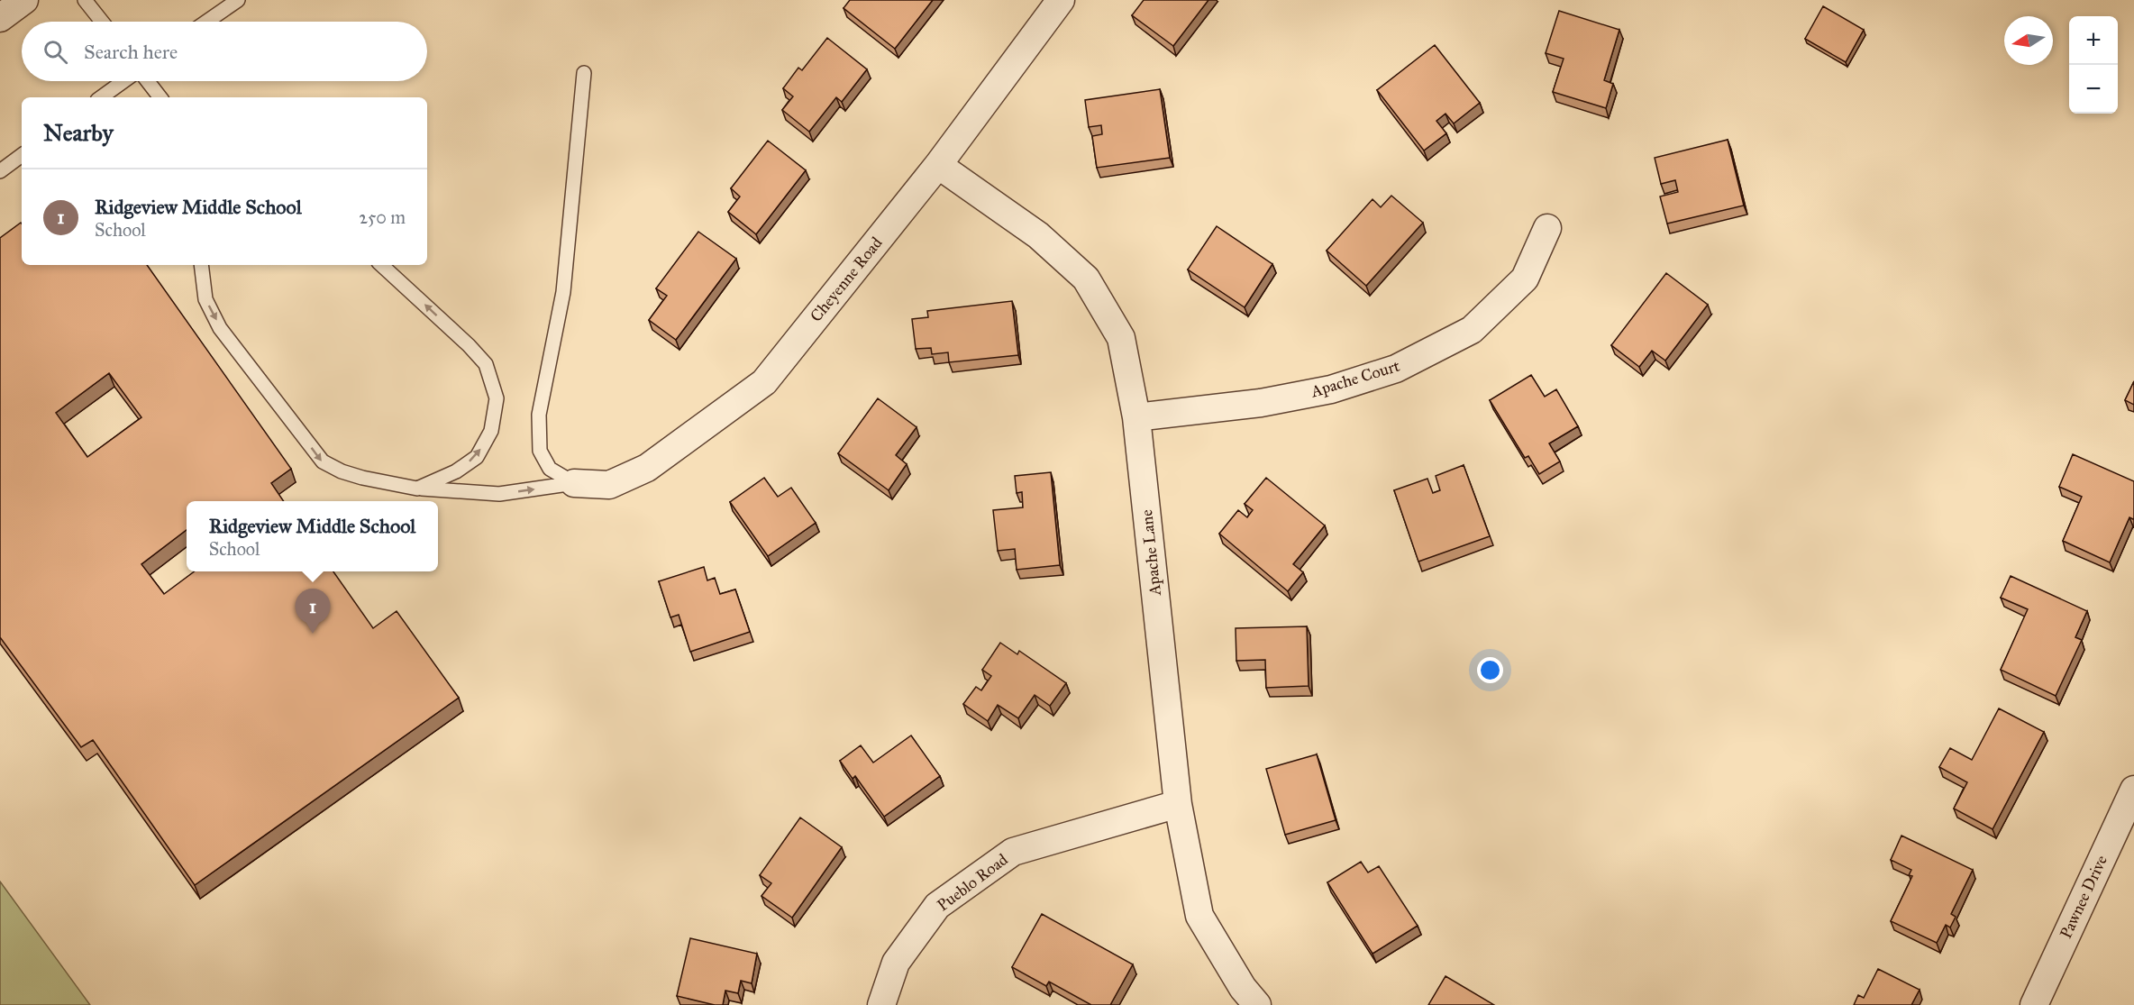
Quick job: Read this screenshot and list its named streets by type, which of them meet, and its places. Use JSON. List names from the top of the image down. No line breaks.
{"streets":{"street":["Cheyenne Road","Apache Court","Apache Lane","Pueblo Road","Pawnee Drive"]},"crossings":[["Cheyenne Road","Apache Lane"],["Apache Court","Apache Lane"],["Apache Lane","Pueblo Road"]],"north":"left","page":{"map_buttons":["+","−"],"search":"Search here","heading":"Nearby","list":[{"mark":"1","name":"Ridgeview Middle School","note":"School","value":"250 m"}],"popup":["Ridgeview Middle School","School"],"pins":"1"}}
